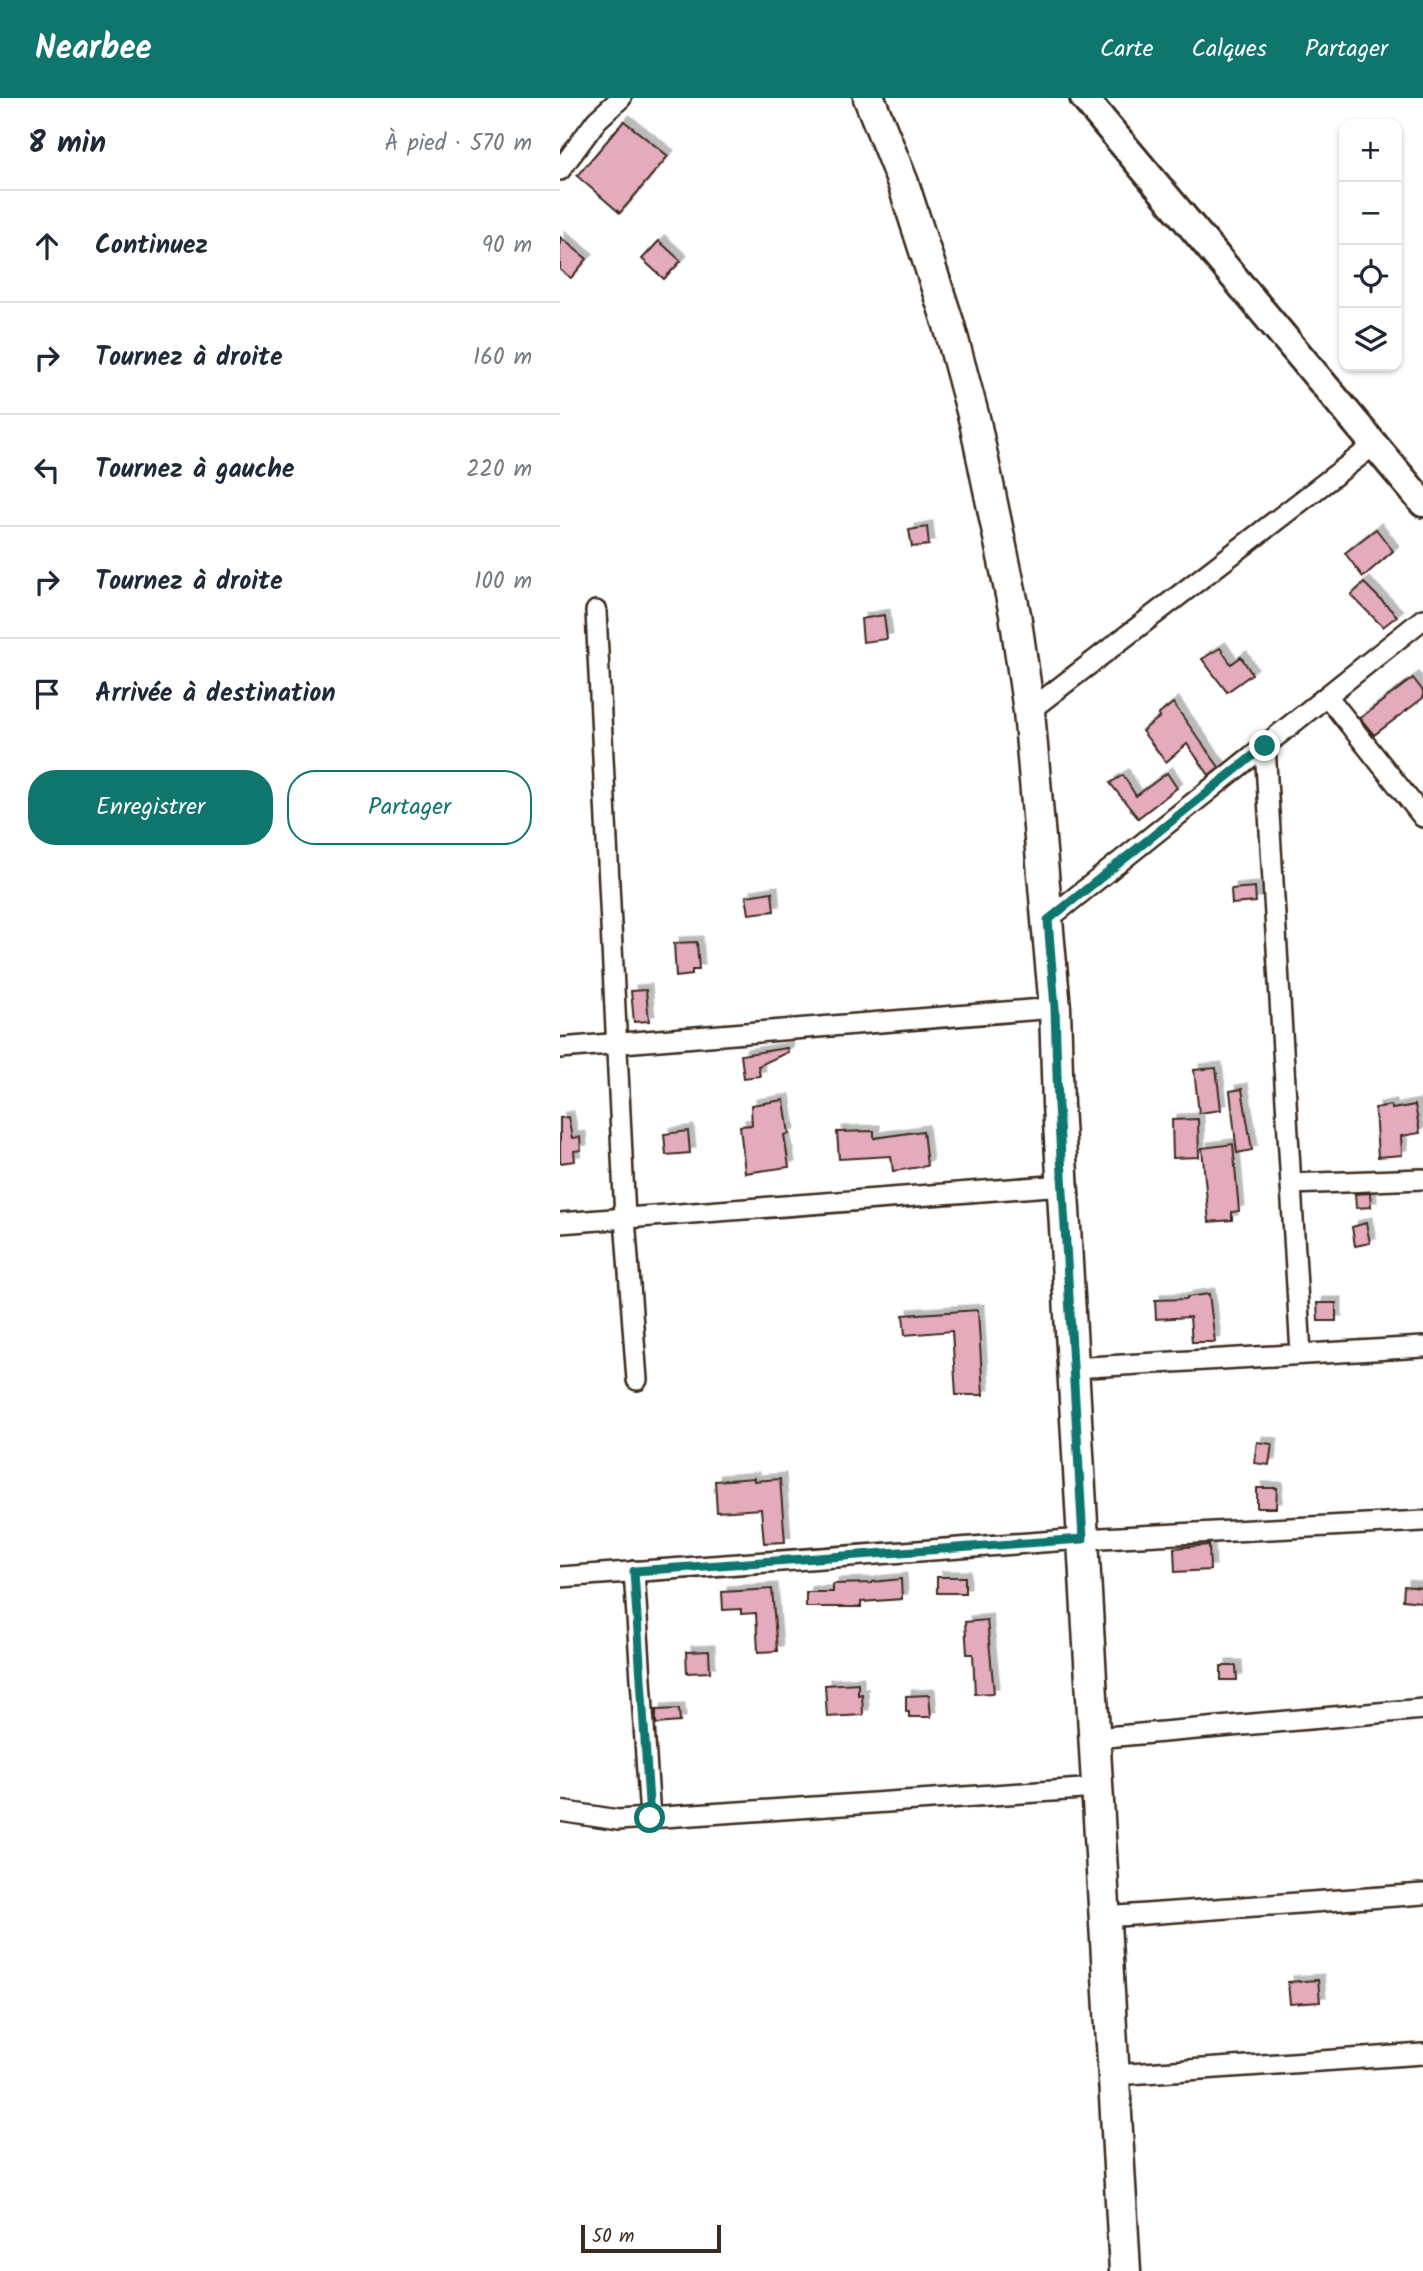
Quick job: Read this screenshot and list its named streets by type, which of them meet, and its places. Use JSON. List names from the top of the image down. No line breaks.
{"scale_bar":"50 m","page":{"header":"Nearbee","nav":["Carte","Calques","Partager"],"heading":["8 min","À pied · 570 m"],"map_buttons":["+","−"],"list":[["Continuez","90 m"],["Tournez à droite","160 m"],["Tournez à gauche","220 m"],["Tournez à droite","100 m"],"Arrivée à destination"],"buttons":["Enregistrer","Partager"],"scale":"50 m"}}
